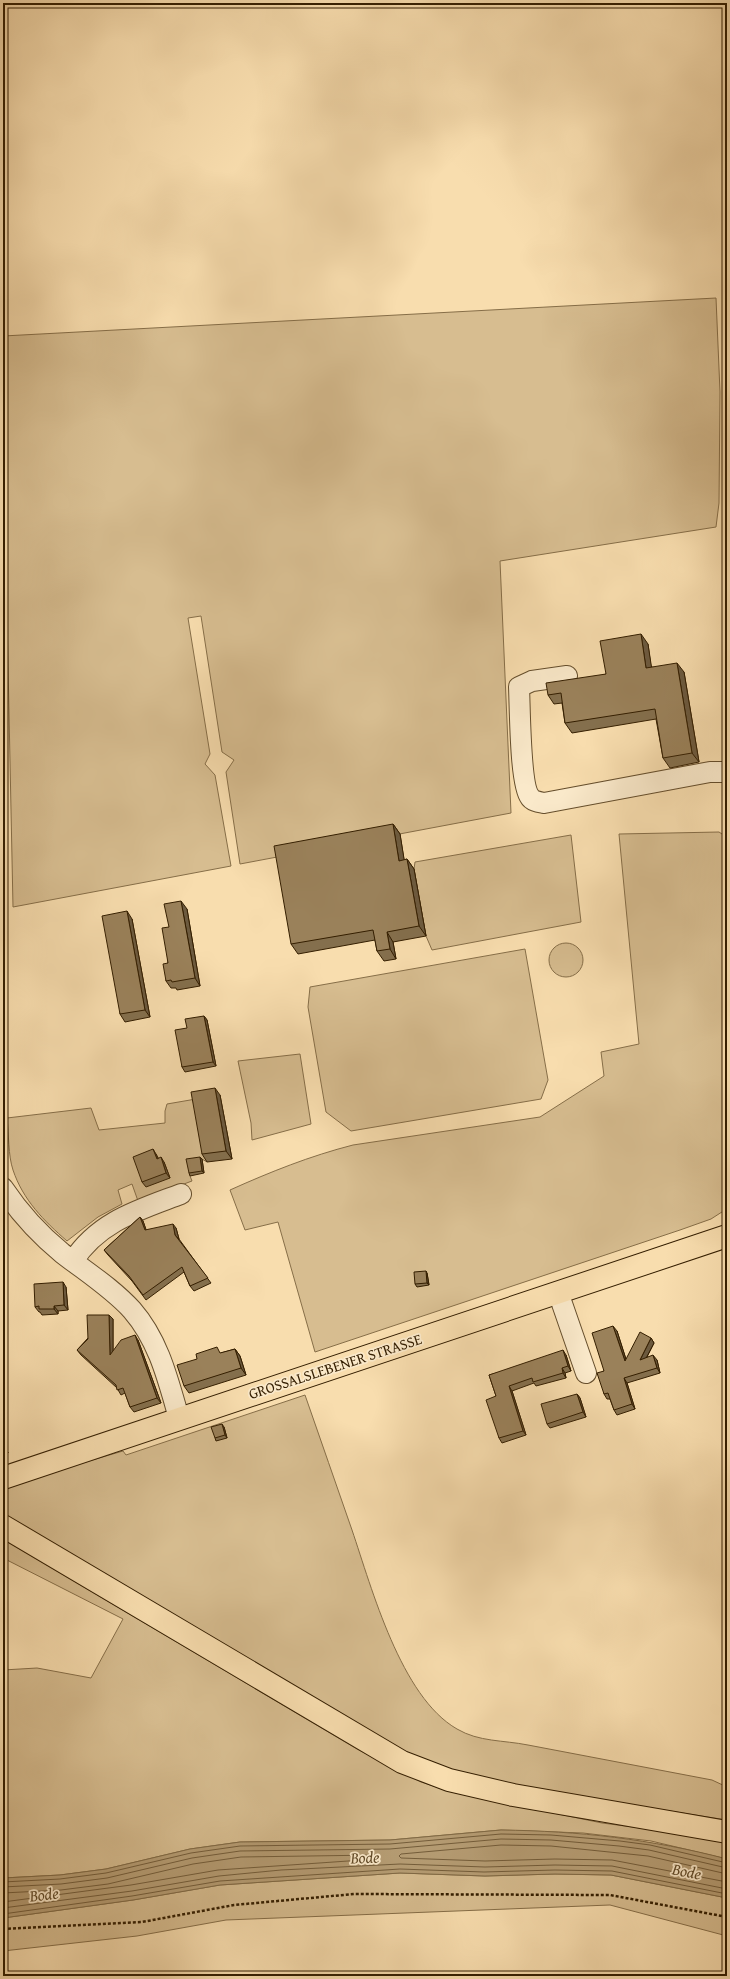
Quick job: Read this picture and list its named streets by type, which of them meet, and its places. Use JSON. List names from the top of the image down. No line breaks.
{"streets":{"main road":["GROSSALSLEBENER STRASSE"]},"water":["Bode"]}
